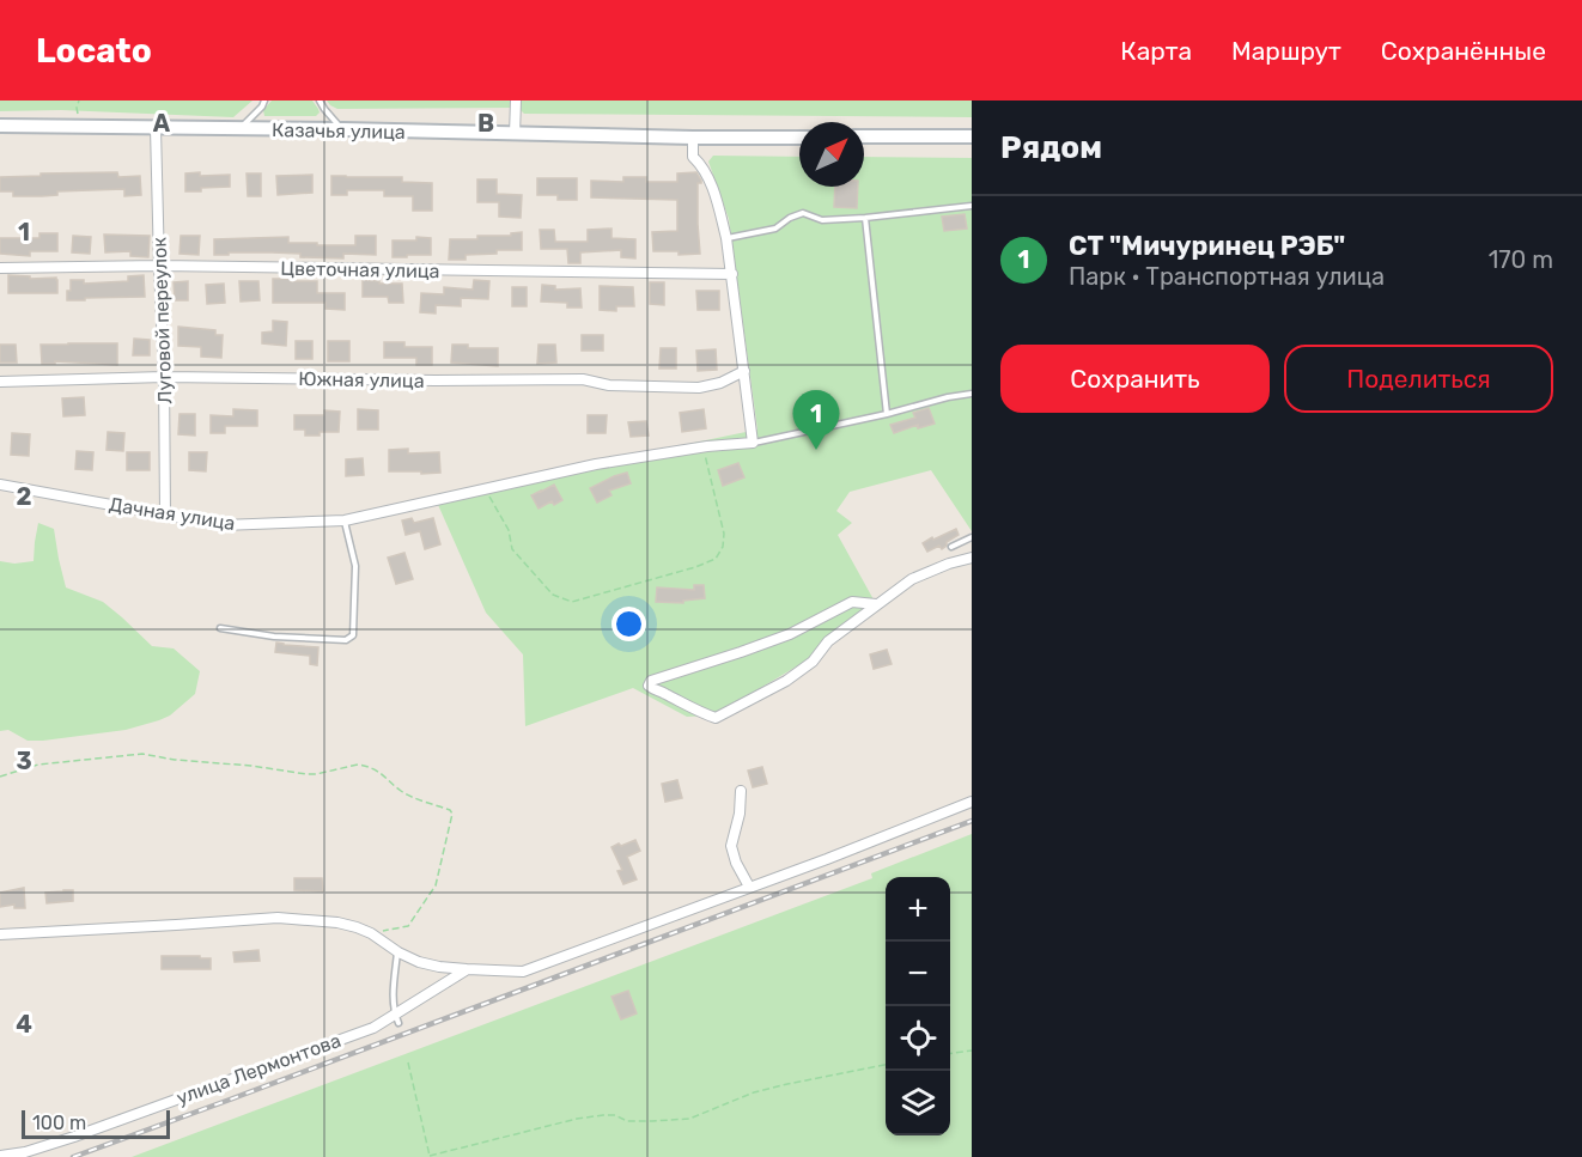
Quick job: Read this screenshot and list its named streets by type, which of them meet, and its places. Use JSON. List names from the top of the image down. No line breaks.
{"streets":{"main road":["Казачья улица"],"street":["Цветочная улица","Луговой переулок","Южная улица","Дачная улица","улица Лермонтова"]},"crossings":[["Казачья улица","Луговой переулок"],["Цветочная улица","Луговой переулок"],["Луговой переулок","Южная улица"],["Луговой переулок","Дачная улица"]],"scale_bar":"100 m","north":"top right","page":{"header":"Locato","nav":["Карта","Маршрут","Сохранённые"],"heading":"Рядом","list":[{"mark":"1","name":"СТ \"Мичуринец РЭБ\"","note":"Парк · Транспортная улица","value":"170 m"}],"buttons":["Сохранить","Поделиться"],"pins":"1","map_buttons":["+","−"],"scale":"100 m"},"grid":{"columns":["A","B"],"rows":["1","2","3","4"]}}
